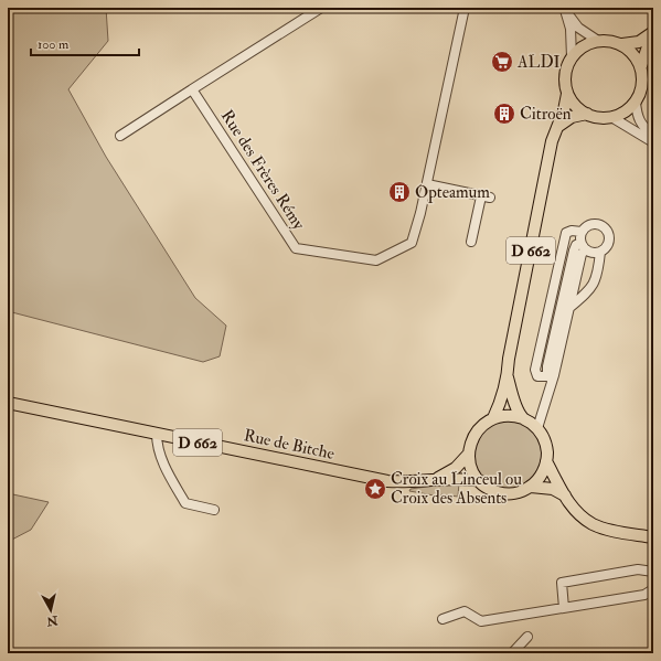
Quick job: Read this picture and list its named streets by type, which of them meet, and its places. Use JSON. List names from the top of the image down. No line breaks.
{"streets":{"main road":["D 662","Rue de Bitche"],"street":["Rue des Frères Rémy"]},"crossings":[["D 662","Rue de Bitche"]],"places":{"supermarket":["ALDI"],"building":["Citroën","Opteamum"],"place":["Croix au Linceul ou Croix des Absents"]},"scale_bar":"100 m","north":"bottom"}
